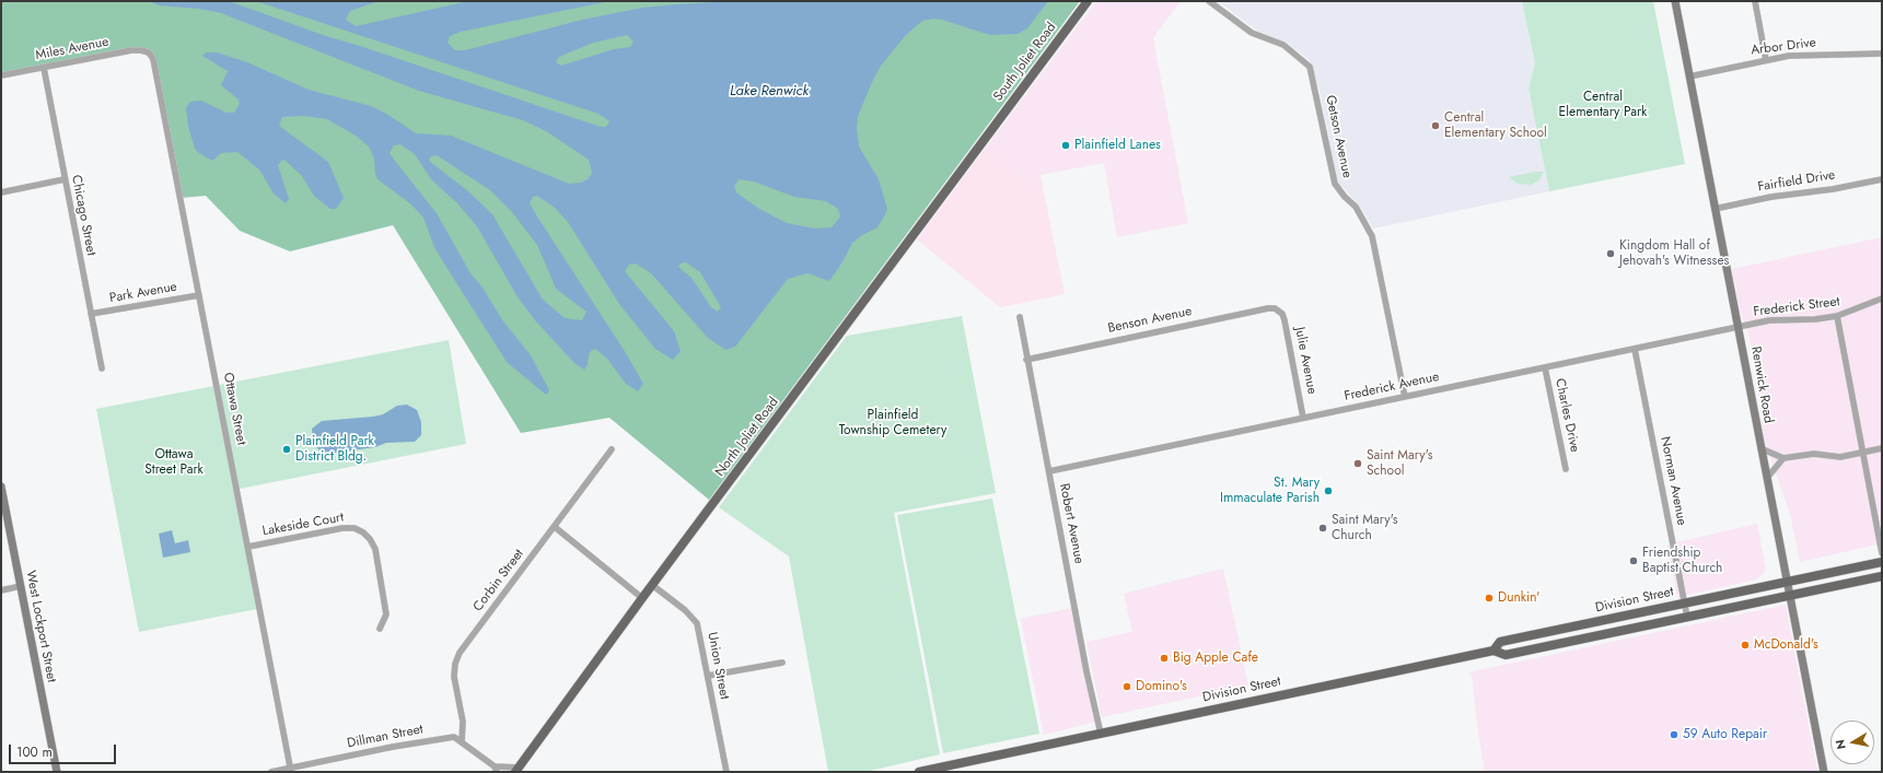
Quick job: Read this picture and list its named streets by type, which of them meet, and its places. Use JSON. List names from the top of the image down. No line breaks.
{"streets":{"main road":["South Joliet Road","North Joliet Road","Division Street"],"street":["Arbor Drive","Miles Avenue","Getson Avenue","Fairfield Drive","Chicago Street","Park Avenue","Frederick Street","Benson Avenue","Julie Avenue","Renwick Road","Frederick Avenue","Ottawa Street","Charles Drive","Norman Avenue","Robert Avenue","Lakeside Court","Corbin Street","West Lockport Street","Union Street","Dillman Street"]},"crossings":[["Arbor Drive","Renwick Road"],["Miles Avenue","Chicago Street"],["Miles Avenue","Ottawa Street"],["South Joliet Road","North Joliet Road"],["Getson Avenue","Frederick Avenue"],["Fairfield Drive","Renwick Road"],["Chicago Street","Park Avenue"],["Park Avenue","Ottawa Street"],["Frederick Street","Renwick Road"],["Frederick Street","Frederick Avenue"],["Benson Avenue","Julie Avenue"],["Benson Avenue","Robert Avenue"],["Julie Avenue","Frederick Avenue"],["Renwick Road","Frederick Avenue"],["Renwick Road","Division Street"],["Frederick Avenue","Charles Drive"],["Frederick Avenue","Norman Avenue"],["Frederick Avenue","Robert Avenue"],["Ottawa Street","Lakeside Court"],["Ottawa Street","Dillman Street"],["North Joliet Road","Union Street"],["North Joliet Road","Dillman Street"],["Norman Avenue","Division Street"],["Robert Avenue","Division Street"],["Corbin Street","Dillman Street"]],"water":["Lake Renwick"],"parks":["Central Elementary Park","Plainfield Township Cemetery","Ottawa Street Park"],"places":["Central Elementary School","Plainfield Lanes","Kingdom Hall of Jehovah's Witnesses","Plainfield Park District Bldg.","Saint Mary's School","St. Mary Immaculate Parish","Saint Mary's Church","Friendship Baptist Church","Dunkin'","McDonald's","Big Apple Cafe","Domino's","59 Auto Repair"],"scale_bar":"100 m","north":"left"}
